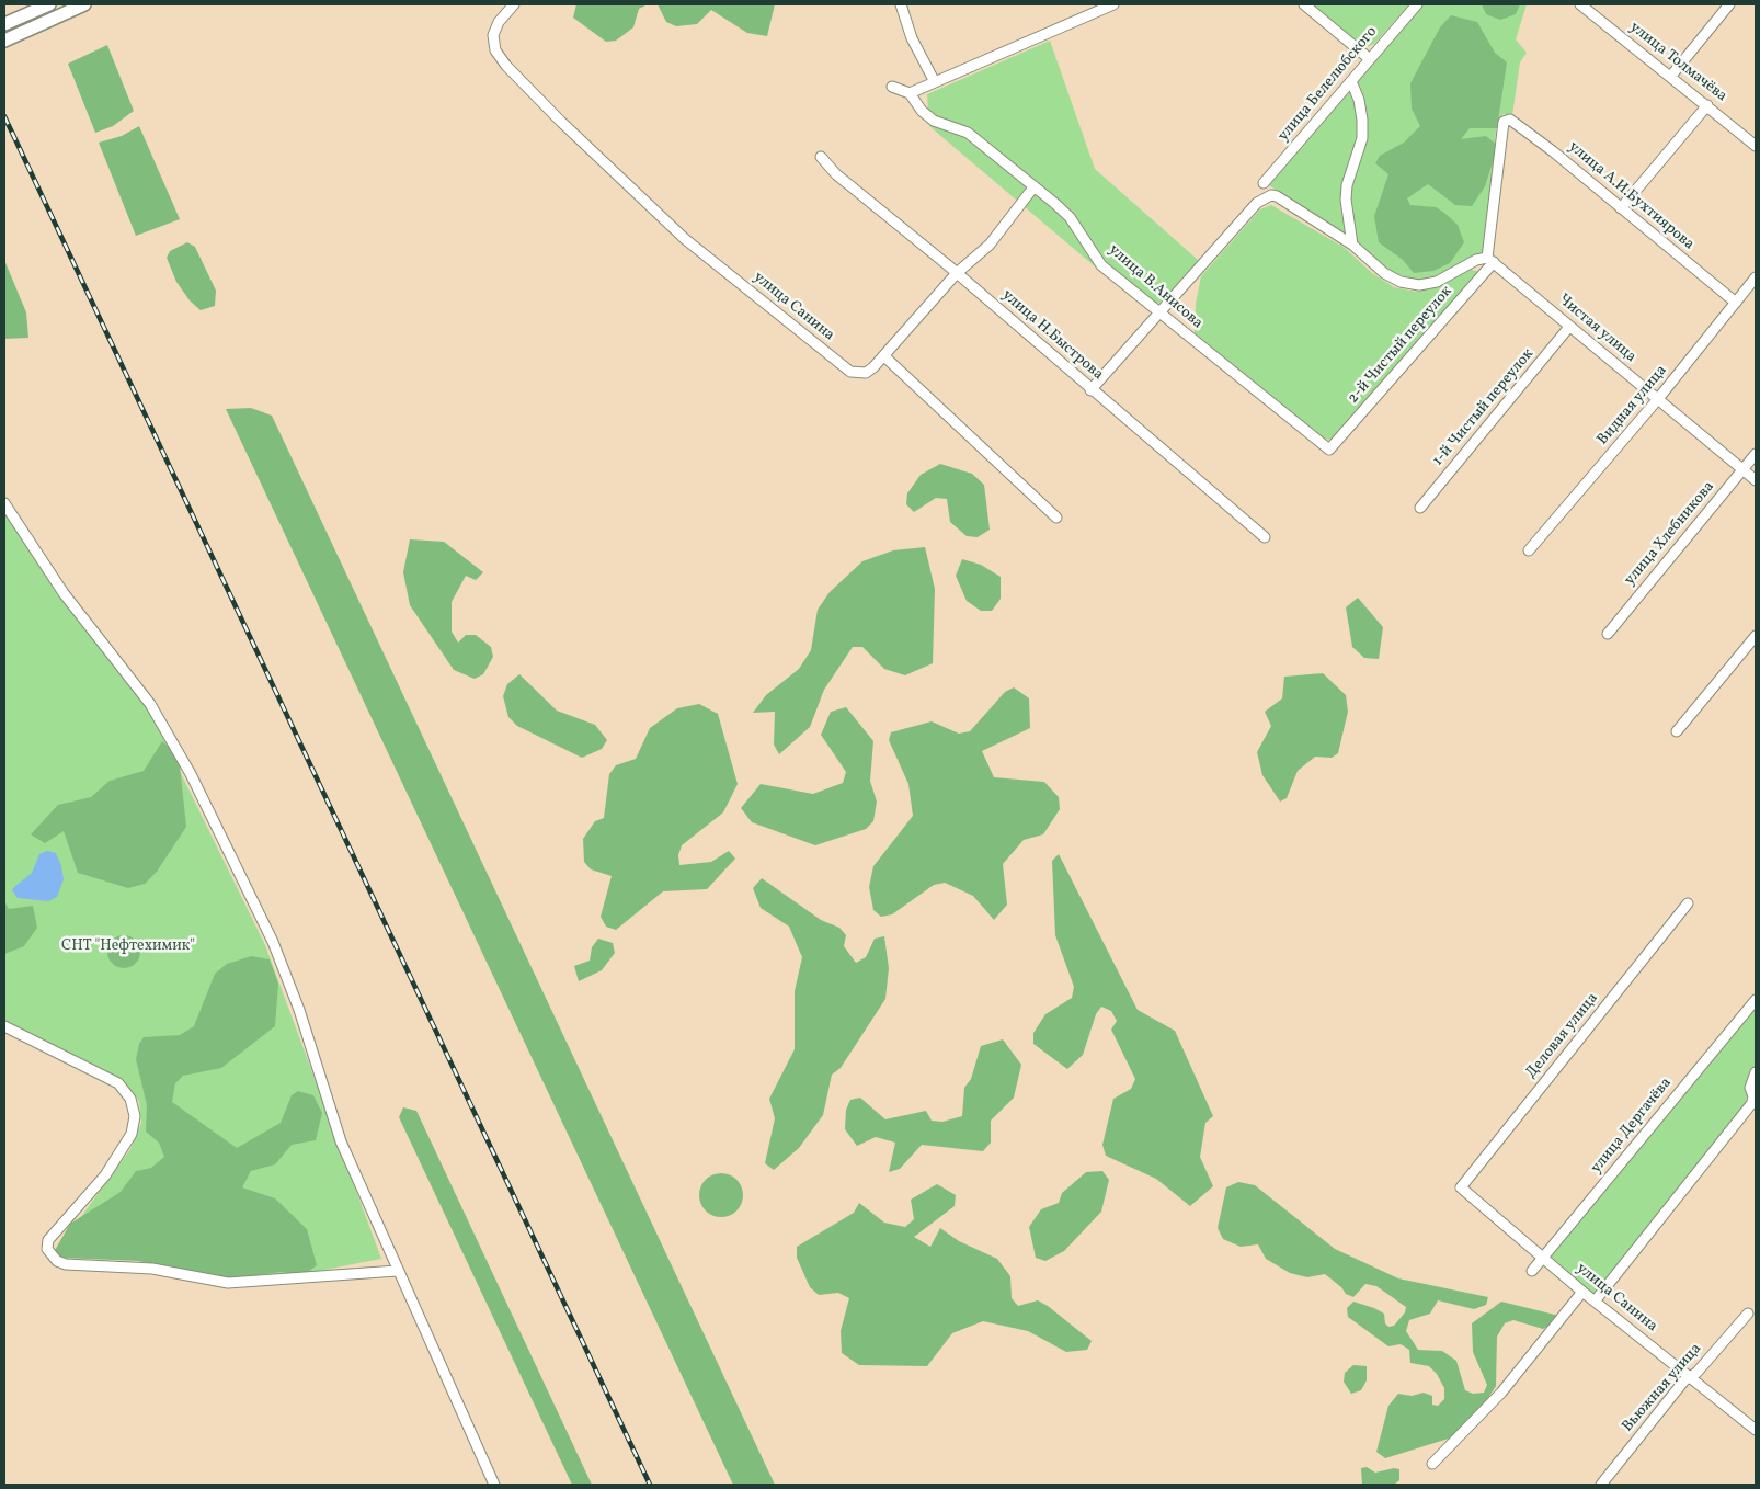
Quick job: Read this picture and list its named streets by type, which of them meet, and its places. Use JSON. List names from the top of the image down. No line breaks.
{"streets":{"street":["улица Толмачёва","улица Белелюбского","улица А.И.Бухтиярова","улица В.Анисова","улица Санина","Чистая улица","улица Н.Быстрова","2-й Чистый переулок","Видная улица","1-й Чистый переулок","улица Хлебникова","Деловая улица","улица Дергачёва","Вьюжная улица"]},"crossings":[["улица А.И.Бухтиярова","Чистая улица"],["улица А.И.Бухтиярова","2-й Чистый переулок"],["улица А.И.Бухтиярова","Видная улица"],["улица В.Анисова","улица Санина"],["улица В.Анисова","2-й Чистый переулок"],["улица Санина","улица Н.Быстрова"],["улица Санина","Деловая улица"],["улица Санина","улица Дергачёва"],["улица Санина","Вьюжная улица"],["Чистая улица","2-й Чистый переулок"],["Чистая улица","Видная улица"],["Чистая улица","1-й Чистый переулок"],["Чистая улица","улица Хлебникова"]],"parks":["СНТ \"Нефтехимик\""]}
